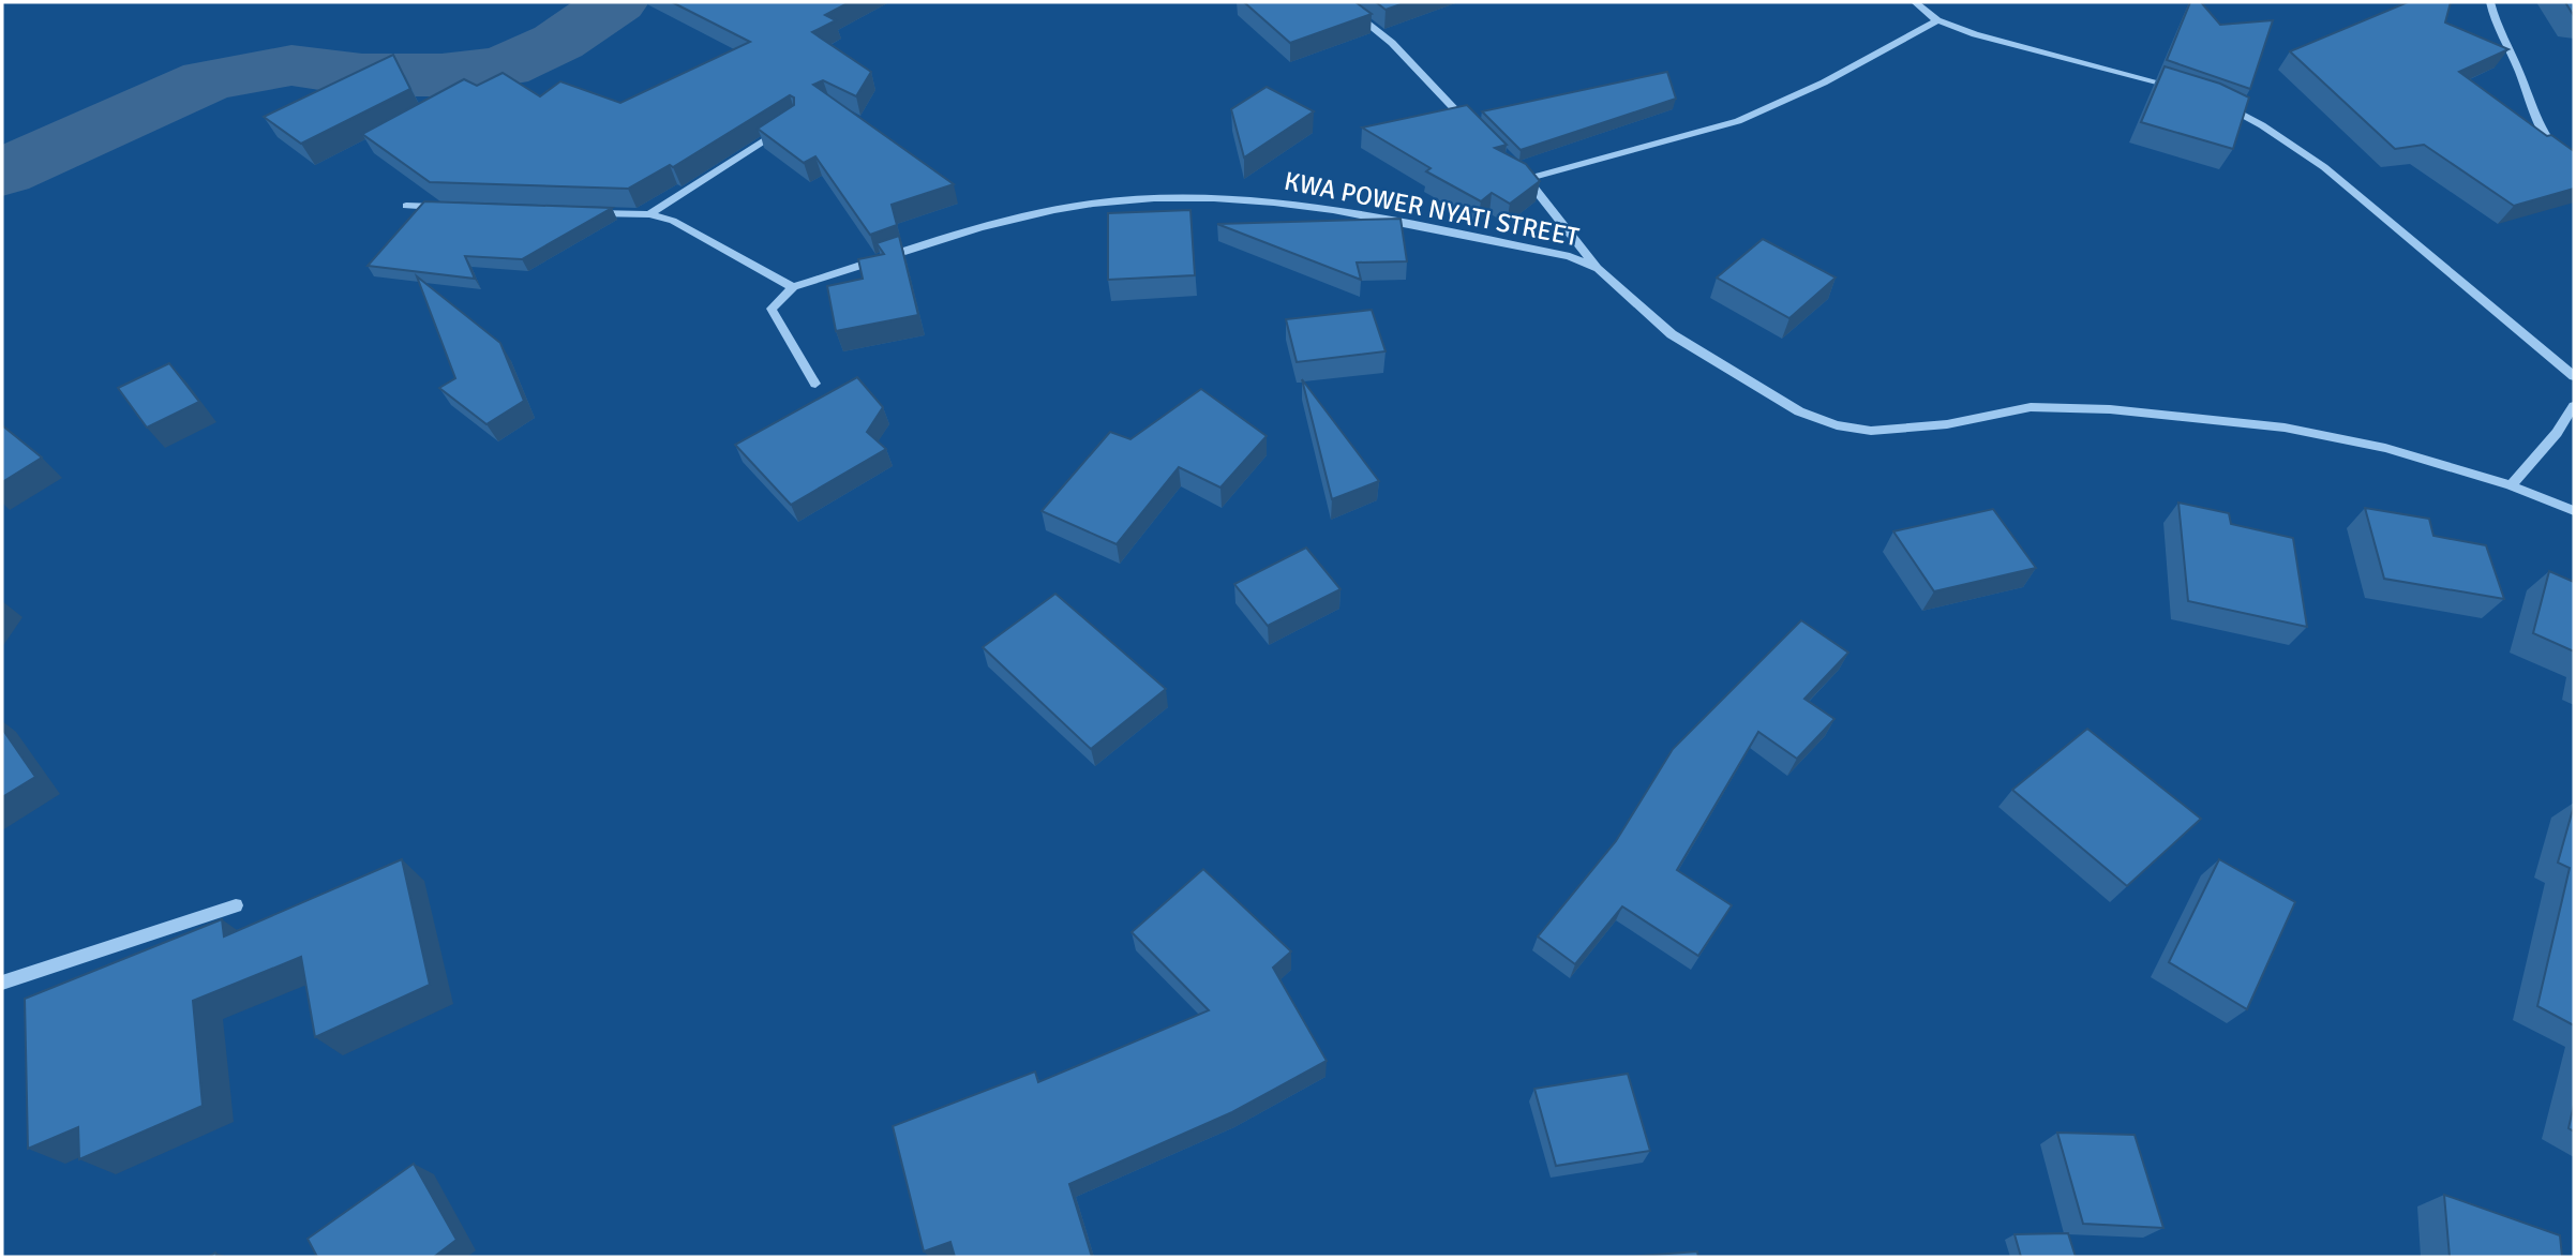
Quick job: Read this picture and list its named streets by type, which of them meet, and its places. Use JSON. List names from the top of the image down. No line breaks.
{"streets":{"street":["KWA POWER NYATI STREET"]}}
